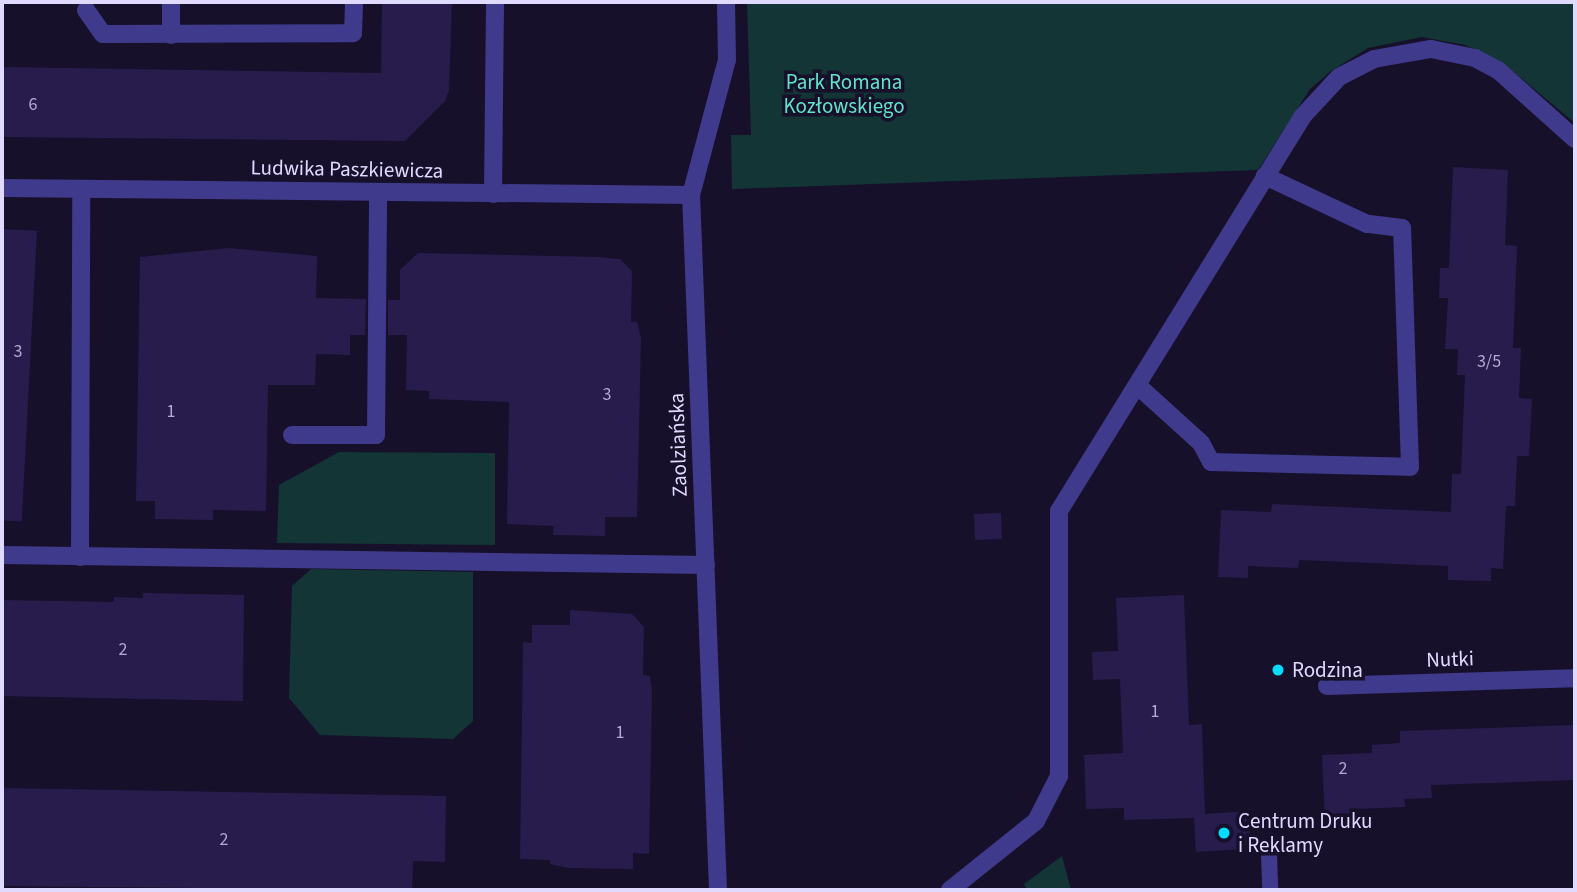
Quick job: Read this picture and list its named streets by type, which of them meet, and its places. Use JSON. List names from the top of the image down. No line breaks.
{"streets":{"street":["Ludwika Paszkiewicza","Zaolziańska","Nutki"]},"crossings":[["Ludwika Paszkiewicza","Zaolziańska"]],"parks":["Park Romana Kozłowskiego"],"places":["Rodzina","Centrum Druku i Reklamy"],"house_numbers":["6","3","3/5","3","1","2","1","1","2","2"]}
